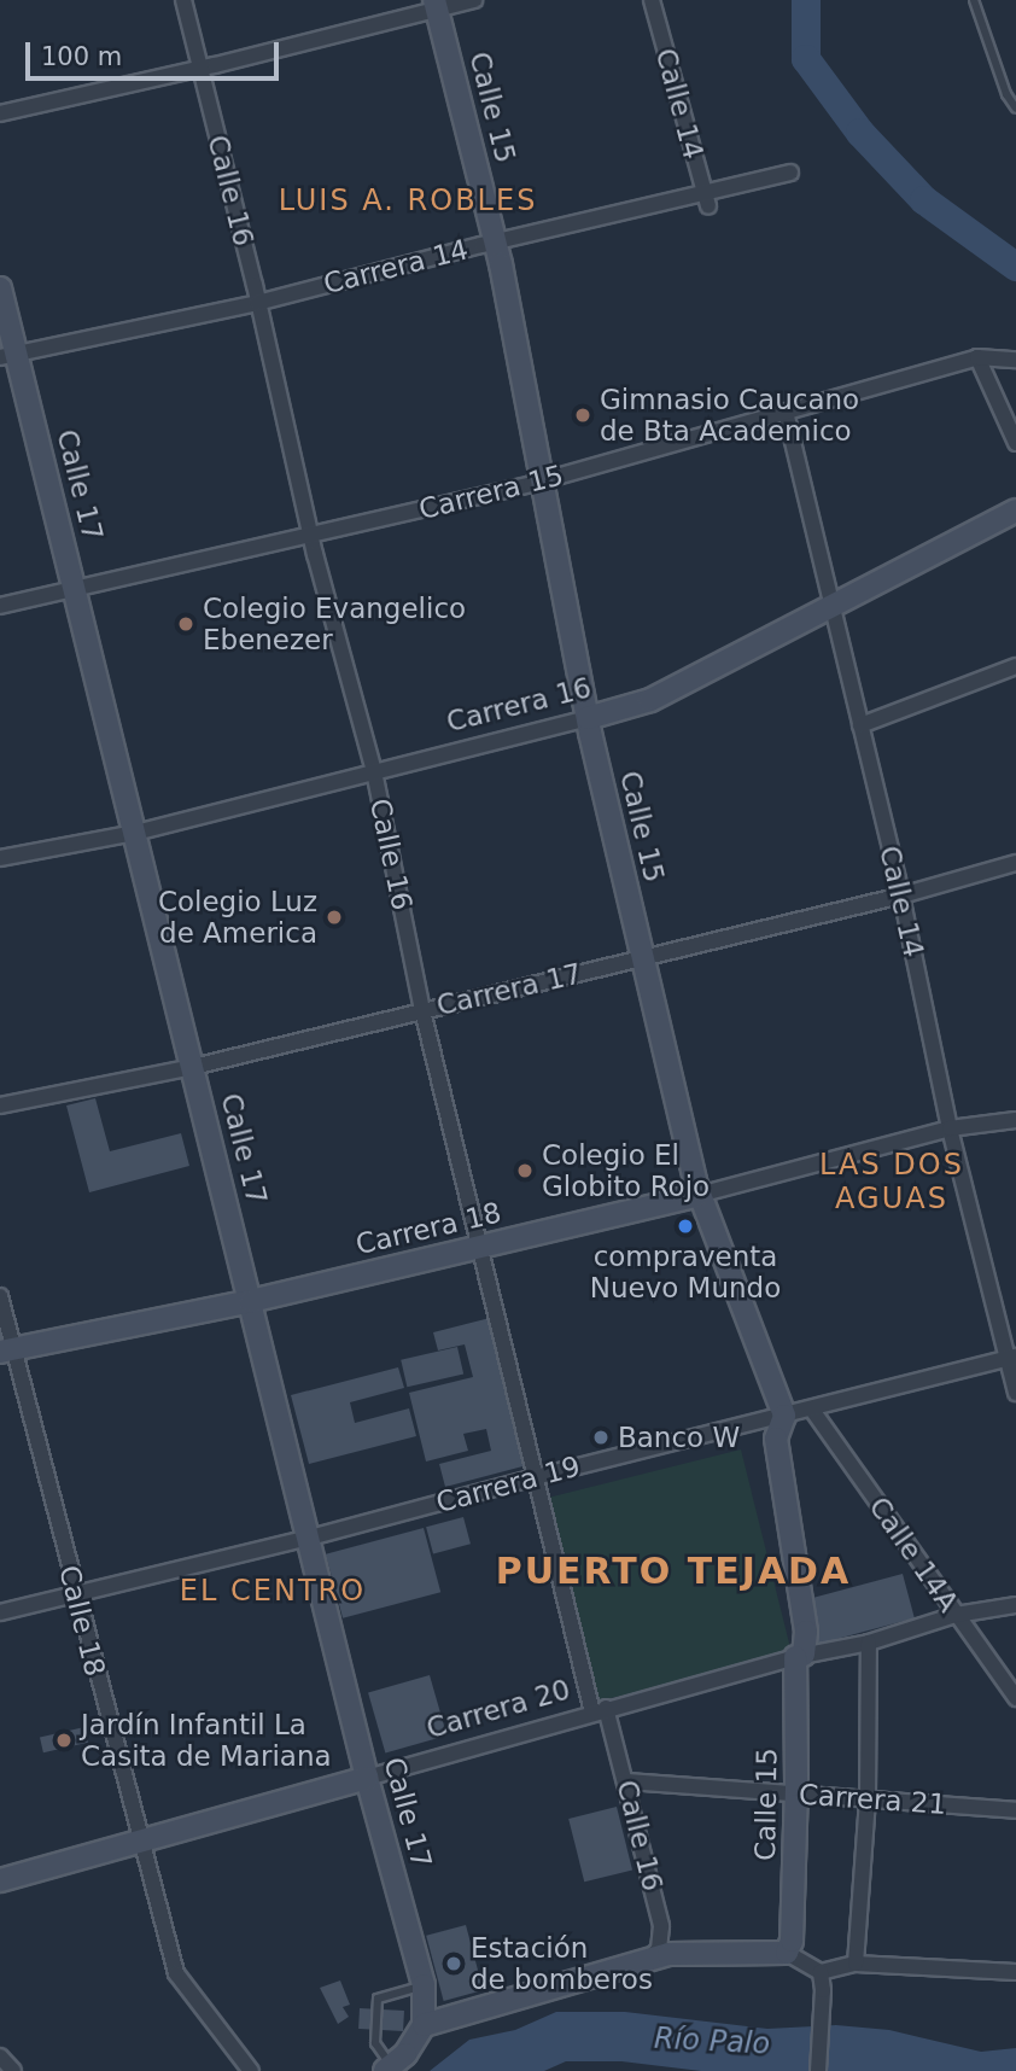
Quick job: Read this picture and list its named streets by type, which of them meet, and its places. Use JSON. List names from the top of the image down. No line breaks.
{"streets":{"street":["Calle 14","Calle 15","Calle 16","Carrera 14","Calle 17","Carrera 15","Carrera 16","Carrera 17","Carrera 18","Carrera 19","Calle 14A","Calle 18","Carrera 20","Carrera 21"]},"crossings":[["Calle 14","Carrera 14"],["Calle 14","Carrera 15"],["Calle 14","Carrera 16"],["Calle 14","Carrera 17"],["Calle 14","Carrera 18"],["Calle 14","Carrera 19"],["Calle 15","Carrera 14"],["Calle 15","Carrera 15"],["Calle 15","Carrera 16"],["Calle 15","Carrera 17"],["Calle 15","Carrera 18"],["Calle 15","Carrera 19"],["Calle 15","Carrera 20"],["Calle 15","Carrera 21"],["Calle 16","Carrera 14"],["Calle 16","Carrera 15"],["Calle 16","Carrera 16"],["Calle 16","Carrera 17"],["Calle 16","Carrera 18"],["Calle 16","Carrera 19"],["Calle 16","Carrera 20"],["Calle 16","Carrera 21"],["Carrera 14","Calle 17"],["Calle 17","Carrera 15"],["Calle 17","Carrera 16"],["Calle 17","Carrera 17"],["Calle 17","Carrera 18"],["Calle 17","Carrera 19"],["Calle 17","Carrera 20"],["Carrera 18","Calle 18"],["Carrera 19","Calle 14A"],["Carrera 19","Calle 18"],["Calle 14A","Carrera 20"],["Calle 18","Carrera 20"]],"districts":["LUIS A. ROBLES","LAS DOS AGUAS","PUERTO TEJADA","EL CENTRO"],"water":["Río Palo"],"places":["Gimnasio Caucano de Bta Academico","Colegio Evangelico Ebenezer","Colegio Luz de America","Colegio El Globito Rojo","compraventa Nuevo Mundo","Banco W","Jardín Infantil La Casita de Mariana","Estación de bomberos"],"scale_bar":"100 m"}
